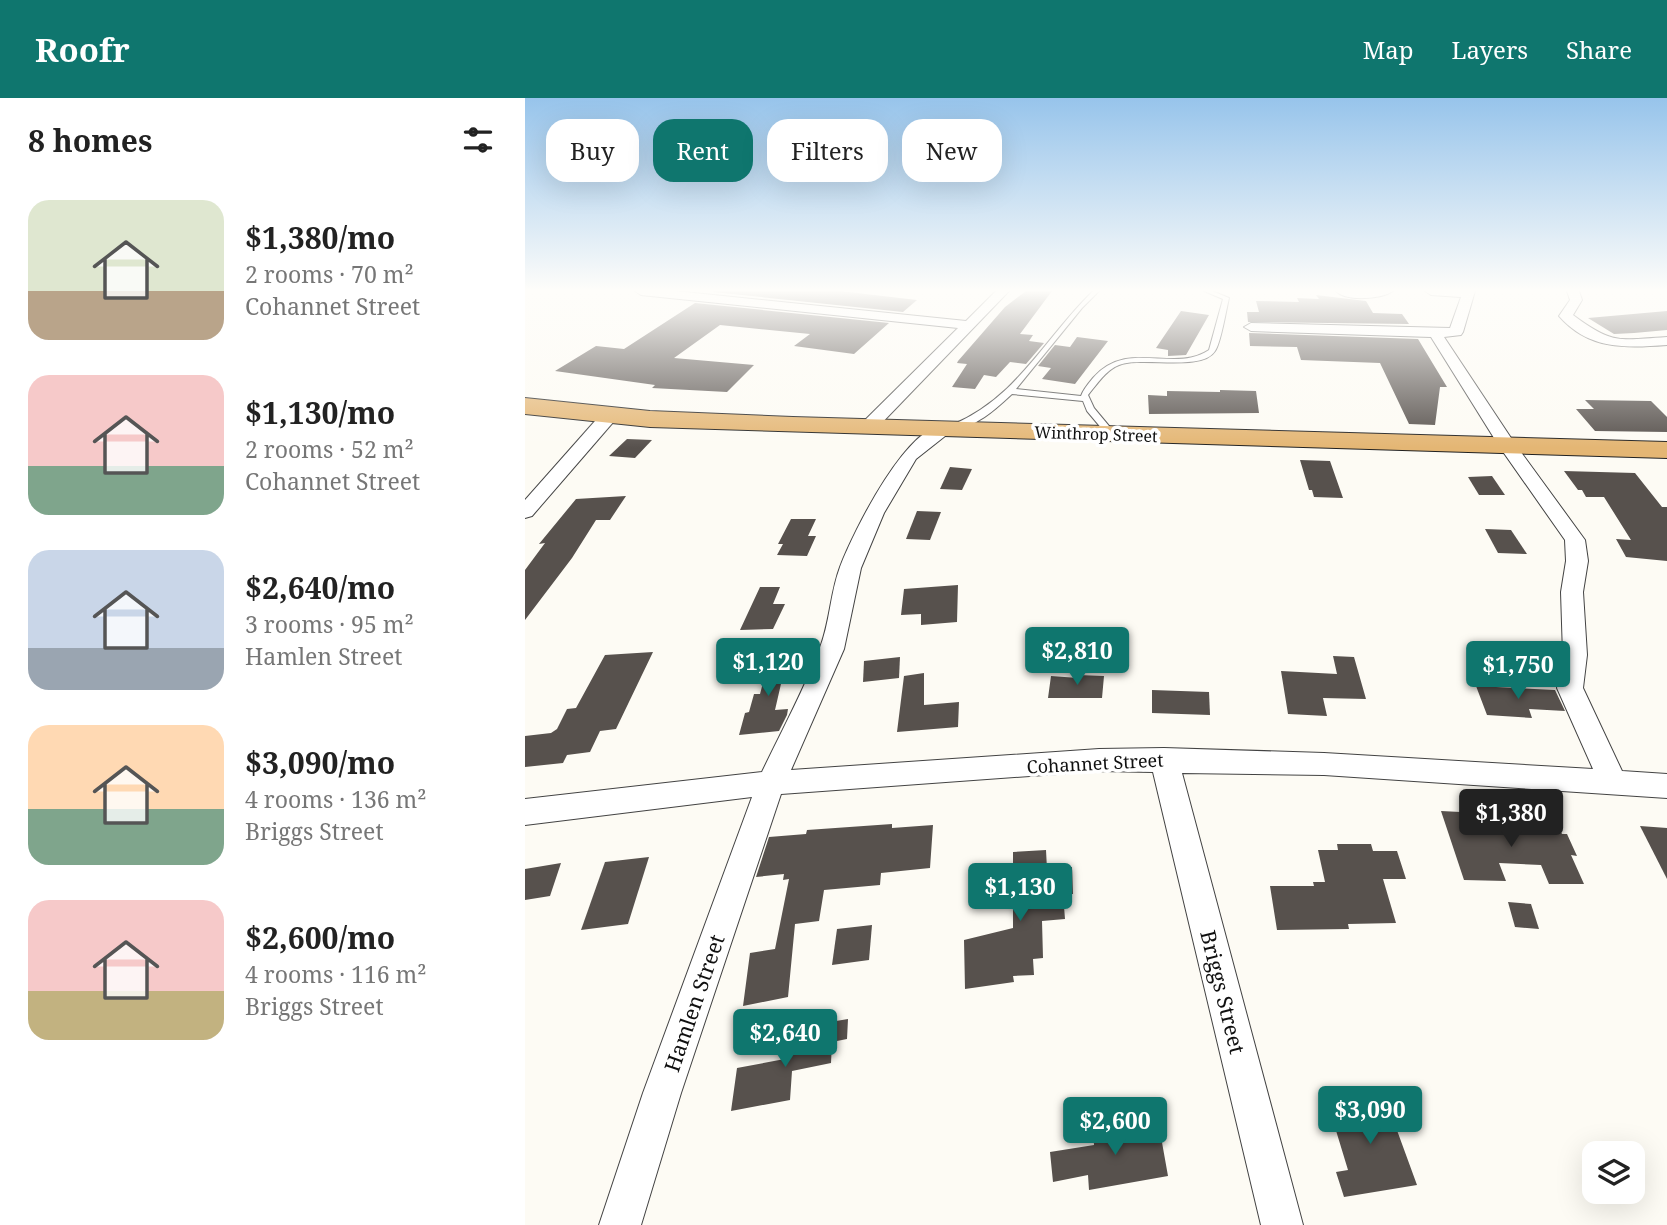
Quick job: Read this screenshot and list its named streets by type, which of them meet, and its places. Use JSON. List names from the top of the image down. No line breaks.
{"streets":{"highway":["Winthrop Street"],"street":["Cohannet Street","Briggs Street","Hamlen Street"]},"crossings":[["Winthrop Street","Hamlen Street"],["Cohannet Street","Briggs Street"],["Cohannet Street","Hamlen Street"]],"page":{"header":"Roofr","nav":["Map","Layers","Share"],"heading":"8 homes","chip":["Buy","Rent","Filters","New"],"list":[{"name":"$1,380/mo","note":"2 rooms · 70 m² · Cohannet Street"},{"name":"$1,130/mo","note":"2 rooms · 52 m² · Cohannet Street"},{"name":"$2,640/mo","note":"3 rooms · 95 m² · Hamlen Street"},{"name":"$3,090/mo","note":"4 rooms · 136 m² · Briggs Street"},{"name":"$2,600/mo","note":"4 rooms · 116 m² · Briggs Street"}],"price":["$2,810","$1,120","$1,750","$1,380","$1,130","$2,640","$3,090","$2,600"]}}
